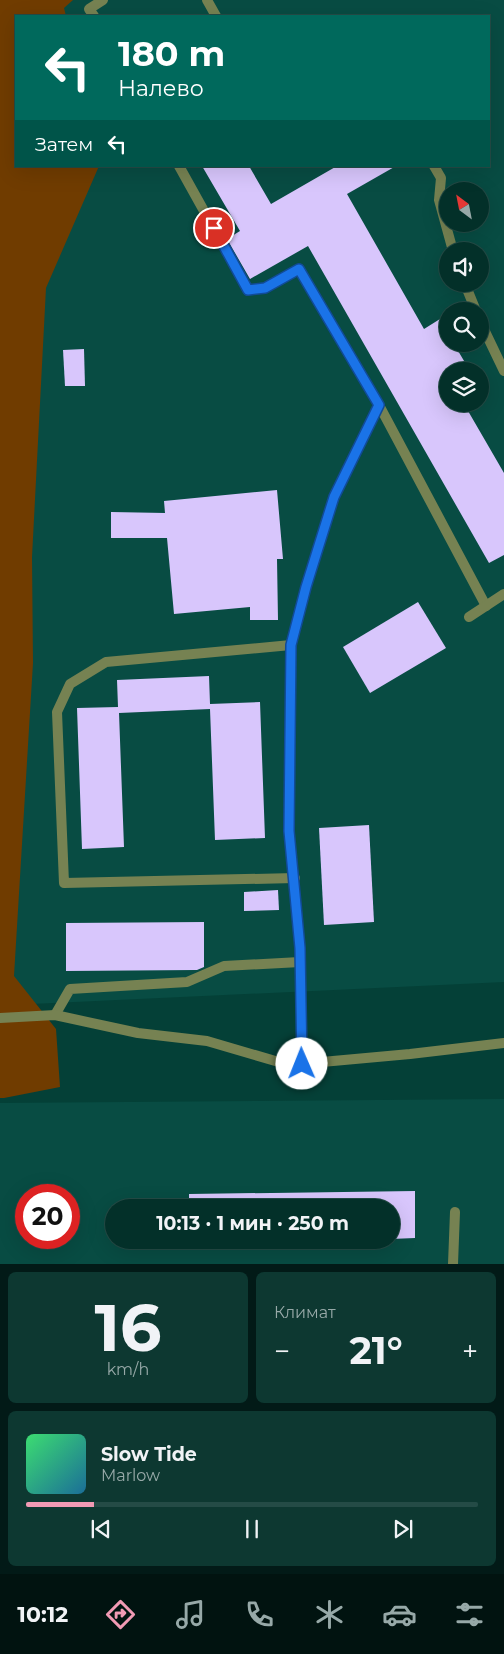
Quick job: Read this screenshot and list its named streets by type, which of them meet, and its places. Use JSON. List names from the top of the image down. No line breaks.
{"north":"top left","page":{"turn":["180 m","Налево"],"then":"Затем","limit":"20","trip":"10:13 · 1 мин · 250 m","tile":[["16","km/h"],"Климат"],"heat":["−","21°","+"],"song":["Slow Tide","Marlow"],"tabs":"10:12"}}
